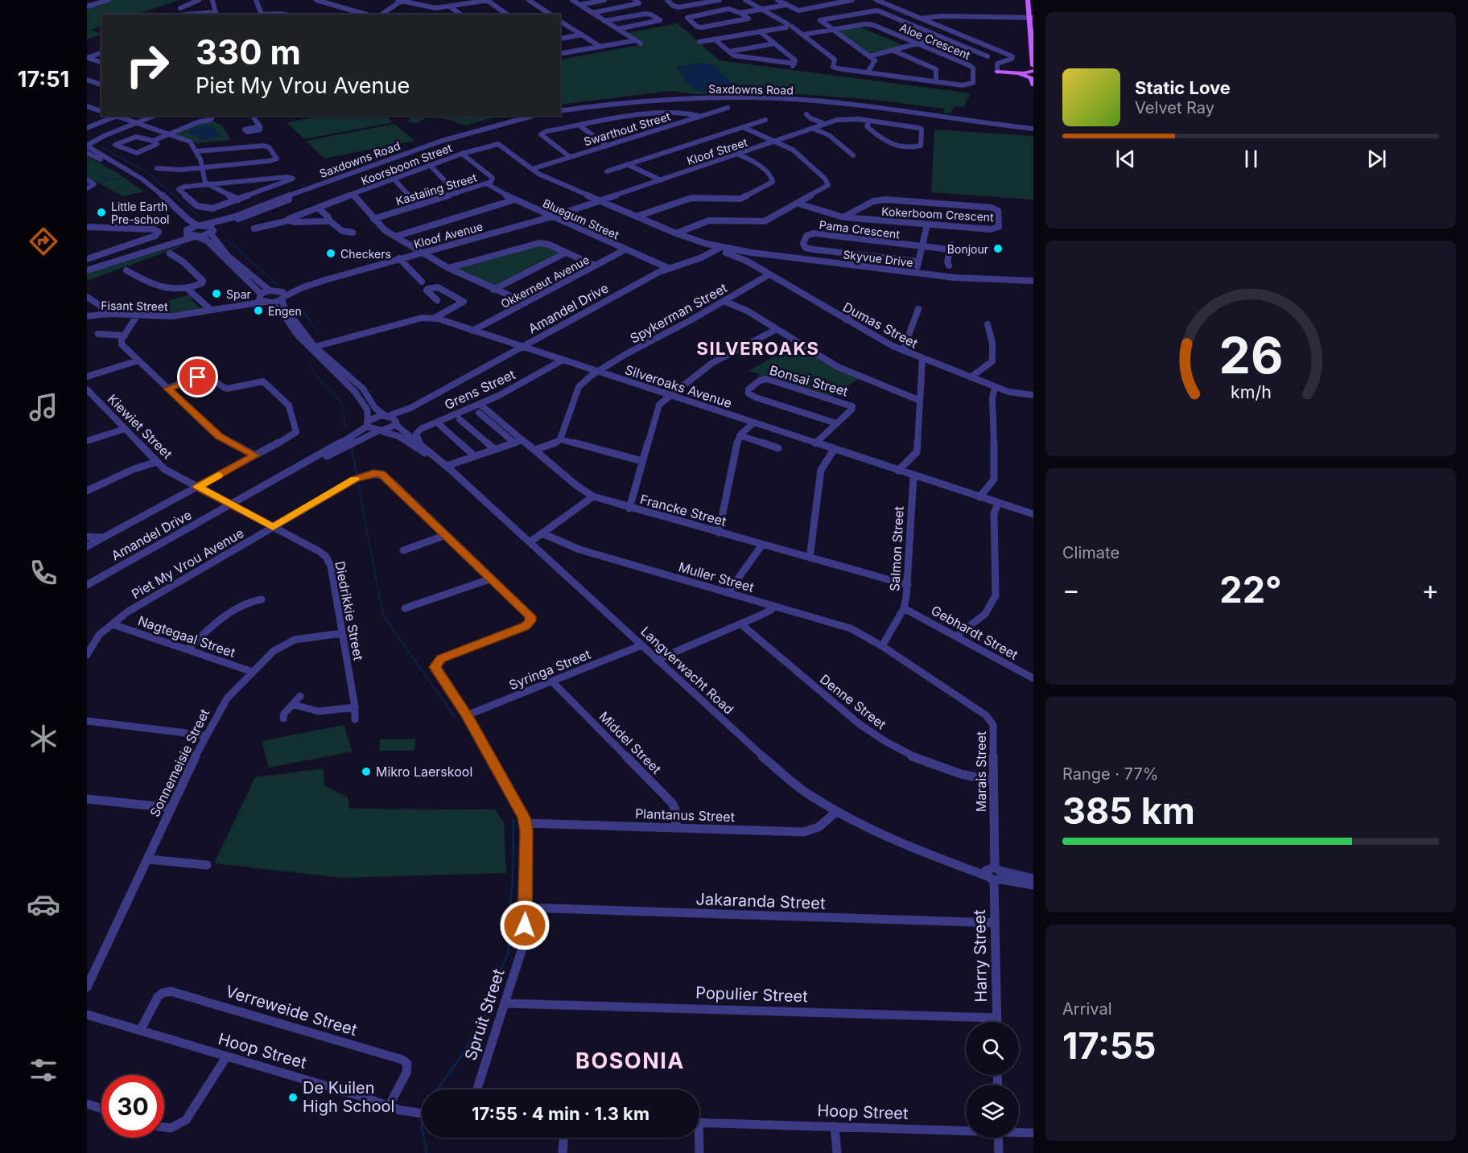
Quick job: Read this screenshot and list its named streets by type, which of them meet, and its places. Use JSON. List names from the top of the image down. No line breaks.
{"streets":{"street":["Aloe Crescent","Saxdowns Road","Swarthout Street","Kloof Street","Koorsboom Street","Kastaiing Street","Kokerboom Crescent","Bluegum Street","Pama Crescent","Kloof Avenue","Skyvue Drive","Okkerneut Avenue","Fisant Street","Amandel Drive","Spykerman Street","Dumas Street","Bonsai Street","Silveroaks Avenue","Grens Street","Kiewiet Street","Francke Street","Salmon Street","Piet My Vrou Avenue","Muller Street","Diedrikkie Street","Gebhardt Street","Nagtegaal Street","Syringa Street","Langverwacht Road","Denne Street","Middel Street","Sonnemeisie Street","Marais Street","Plantanus Street","Jakaranda Street","Harry Street","Populier Street","Verreweide Street","Spruit Street","Hoop Street"]},"crossings":[["Swarthout Street","Koorsboom Street"],["Kloof Street","Kloof Avenue"],["Koorsboom Street","Kastaiing Street"],["Kastaiing Street","Bluegum Street"],["Bluegum Street","Kloof Avenue"],["Bluegum Street","Okkerneut Avenue"],["Bluegum Street","Amandel Drive"],["Kloof Avenue","Fisant Street"],["Skyvue Drive","Amandel Drive"],["Okkerneut Avenue","Silveroaks Avenue"],["Amandel Drive","Silveroaks Avenue"],["Amandel Drive","Kiewiet Street"],["Amandel Drive","Diedrikkie Street"],["Amandel Drive","Langverwacht Road"],["Spykerman Street","Dumas Street"],["Spykerman Street","Silveroaks Avenue"],["Bonsai Street","Silveroaks Avenue"],["Silveroaks Avenue","Grens Street"],["Silveroaks Avenue","Salmon Street"],["Grens Street","Francke Street"],["Grens Street","Langverwacht Road"],["Kiewiet Street","Diedrikkie Street"],["Francke Street","Salmon Street"],["Salmon Street","Muller Street"],["Salmon Street","Gebhardt Street"],["Salmon Street","Marais Street"],["Piet My Vrou Avenue","Diedrikkie Street"],["Piet My Vrou Avenue","Nagtegaal Street"],["Piet My Vrou Avenue","Spruit Street"],["Muller Street","Marais Street"],["Diedrikkie Street","Sonnemeisie Street"],["Nagtegaal Street","Sonnemeisie Street"],["Syringa Street","Langverwacht Road"],["Syringa Street","Middel Street"],["Syringa Street","Spruit Street"],["Langverwacht Road","Marais Street"],["Langverwacht Road","Plantanus Street"],["Langverwacht Road","Harry Street"],["Denne Street","Marais Street"],["Middel Street","Plantanus Street"],["Marais Street","Harry Street"],["Plantanus Street","Spruit Street"],["Jakaranda Street","Harry Street"],["Jakaranda Street","Spruit Street"],["Harry Street","Populier Street"],["Populier Street","Spruit Street"],["Verreweide Street","Hoop Street"]],"districts":["SILVEROAKS","BOSONIA"],"places":["Little Earth Pre-school","Bonjour","Checkers","Spar","Engen","Mikro Laerskool","De Kuilen High School"],"page":{"tabs":"17:51","turn":["330 m","Piet My Vrou Avenue"],"song":["Static Love","Velvet Ray"],"tile":["Climate",["Range · 77%","385 km"],["Arrival","17:55"]],"heat":["−","22°","+"],"limit":"30","trip":"17:55 · 4 min · 1.3 km","gauge":["26","km/h"]}}
